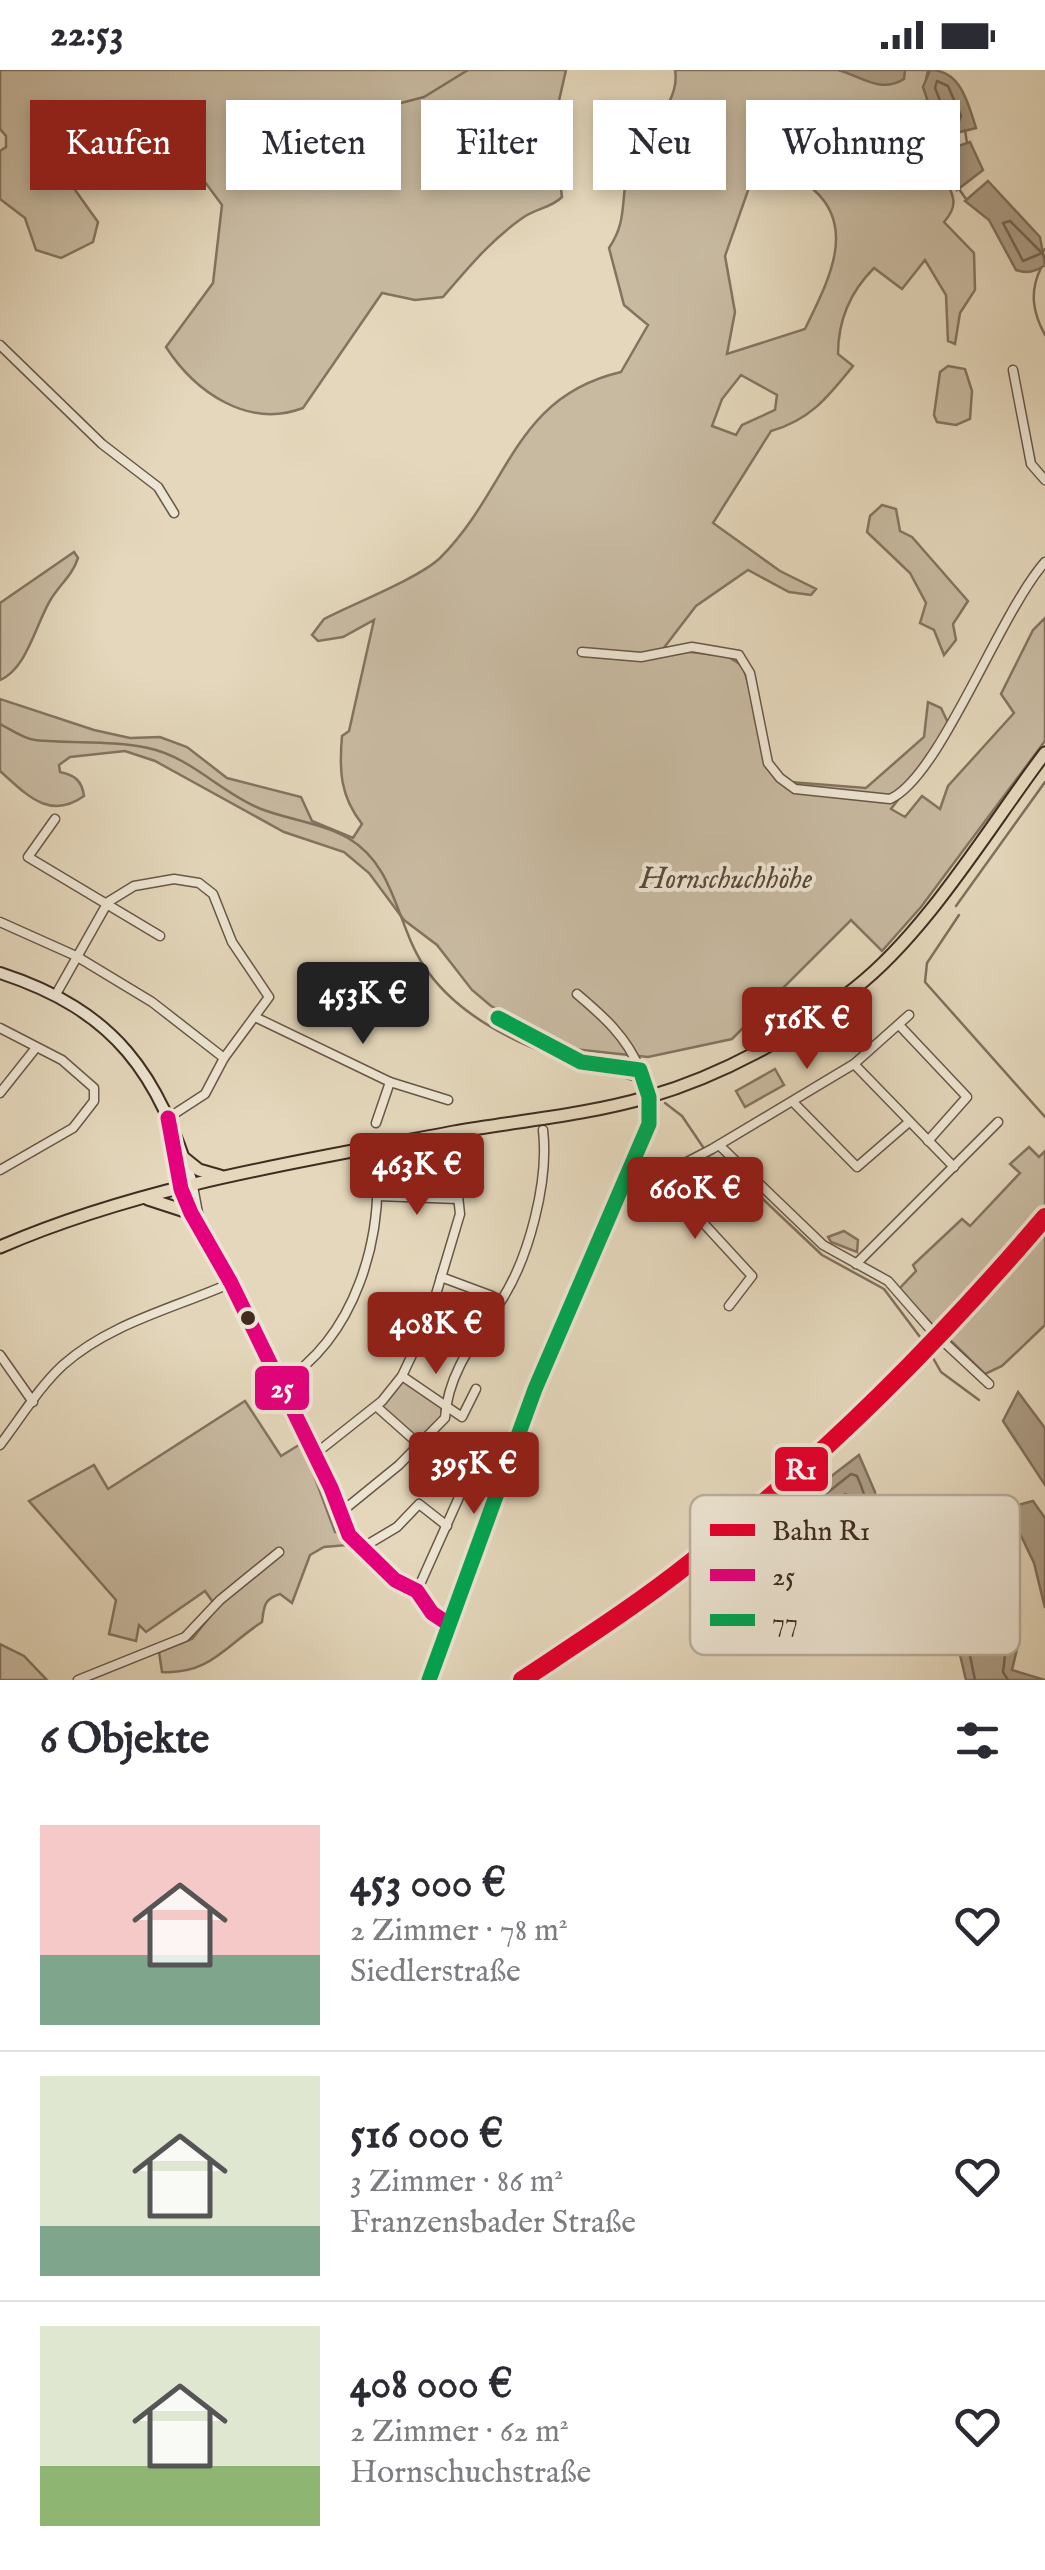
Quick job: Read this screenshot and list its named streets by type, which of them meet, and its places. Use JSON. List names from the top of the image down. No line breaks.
{"parks":["Hornschuchhöhe"],"lines":["transit line 77","transit line 25","rail line R1"],"legend":["Bahn R1","25","77"],"page":{"status":"22:53","chip":["Kaufen","Mieten","Filter","Neu","Wohnung"],"price":["453K €","516K €","463K €","660K €","408K €","395K €"],"heading":"6 Objekte","list":[{"name":"453 000 €","note":"2 Zimmer · 78 m² · Siedlerstraße"},{"name":"516 000 €","note":"3 Zimmer · 86 m² · Franzensbader Straße"},{"name":"408 000 €","note":"2 Zimmer · 62 m² · Hornschuchstraße"}]}}
